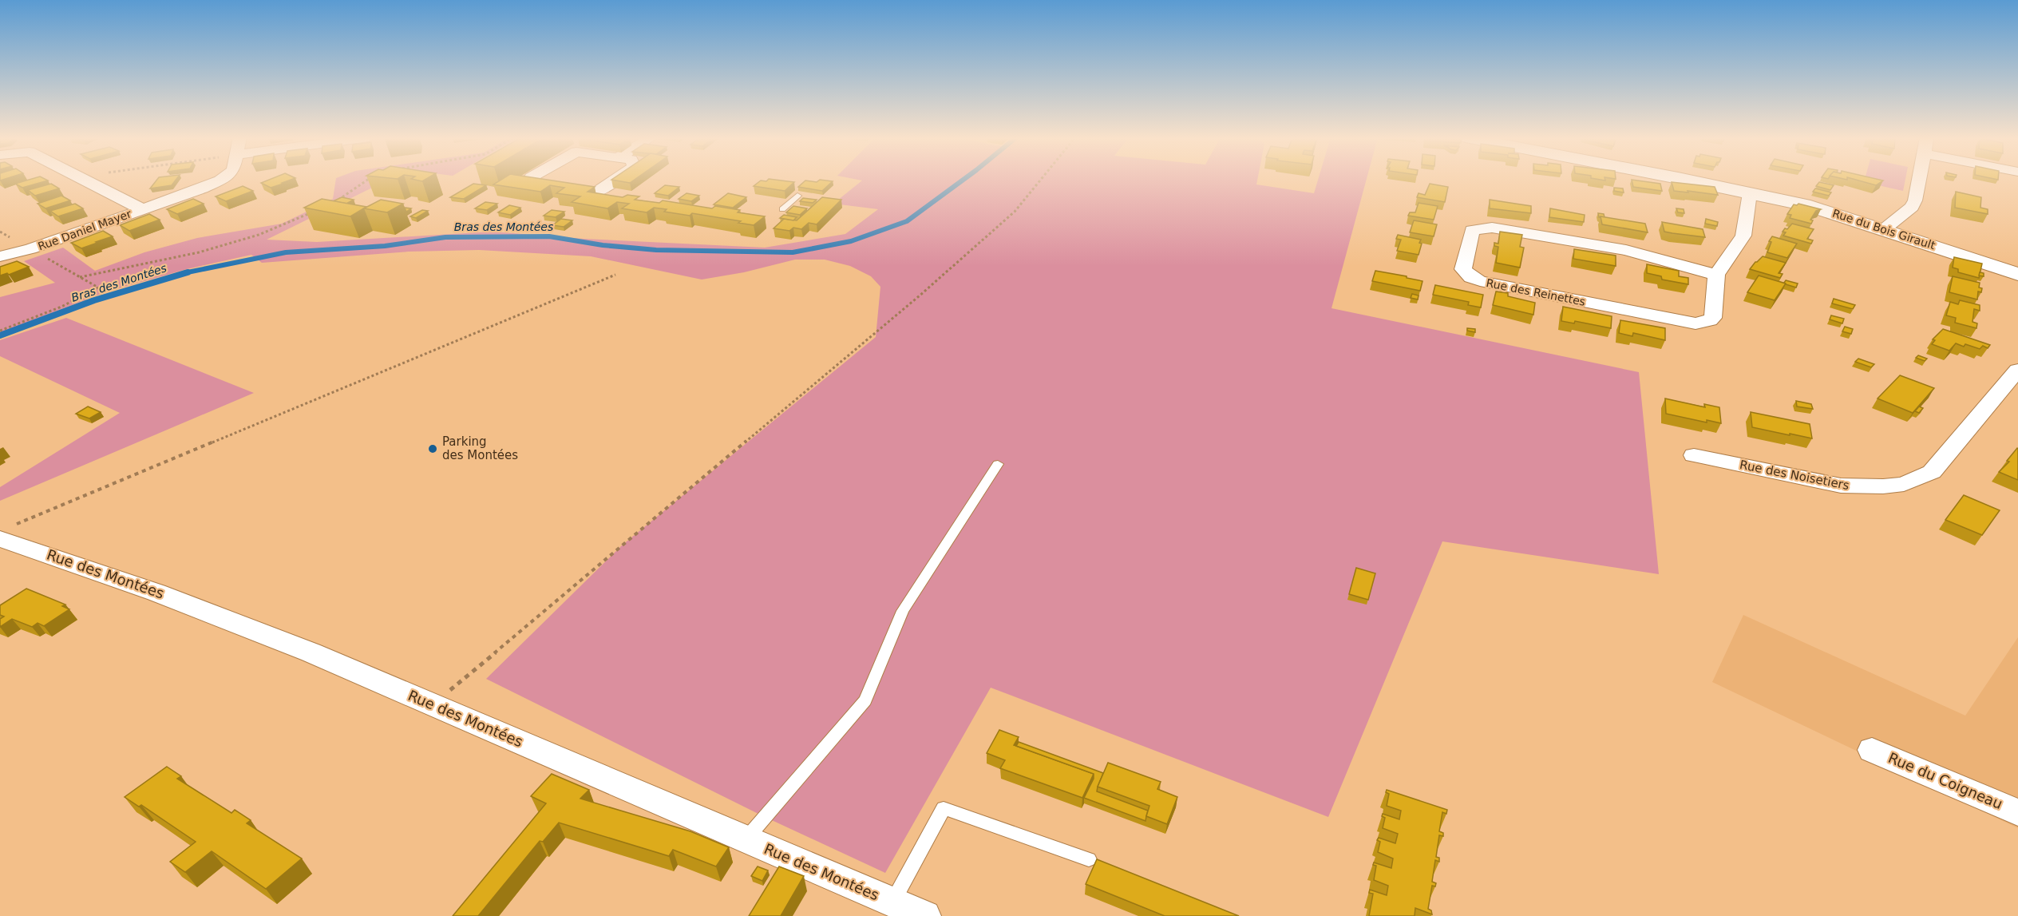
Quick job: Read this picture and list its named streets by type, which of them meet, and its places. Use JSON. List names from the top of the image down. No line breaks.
{"streets":{"street":["Rue du Bois Girault","Rue Daniel Mayer","Rue des Reinettes","Rue des Noisetiers","Rue des Montées","Rue du Coigneau"]},"crossings":[["Rue du Bois Girault","Rue des Reinettes"]],"water":["Bras des Montées"],"places":["Parking des Montées"]}
